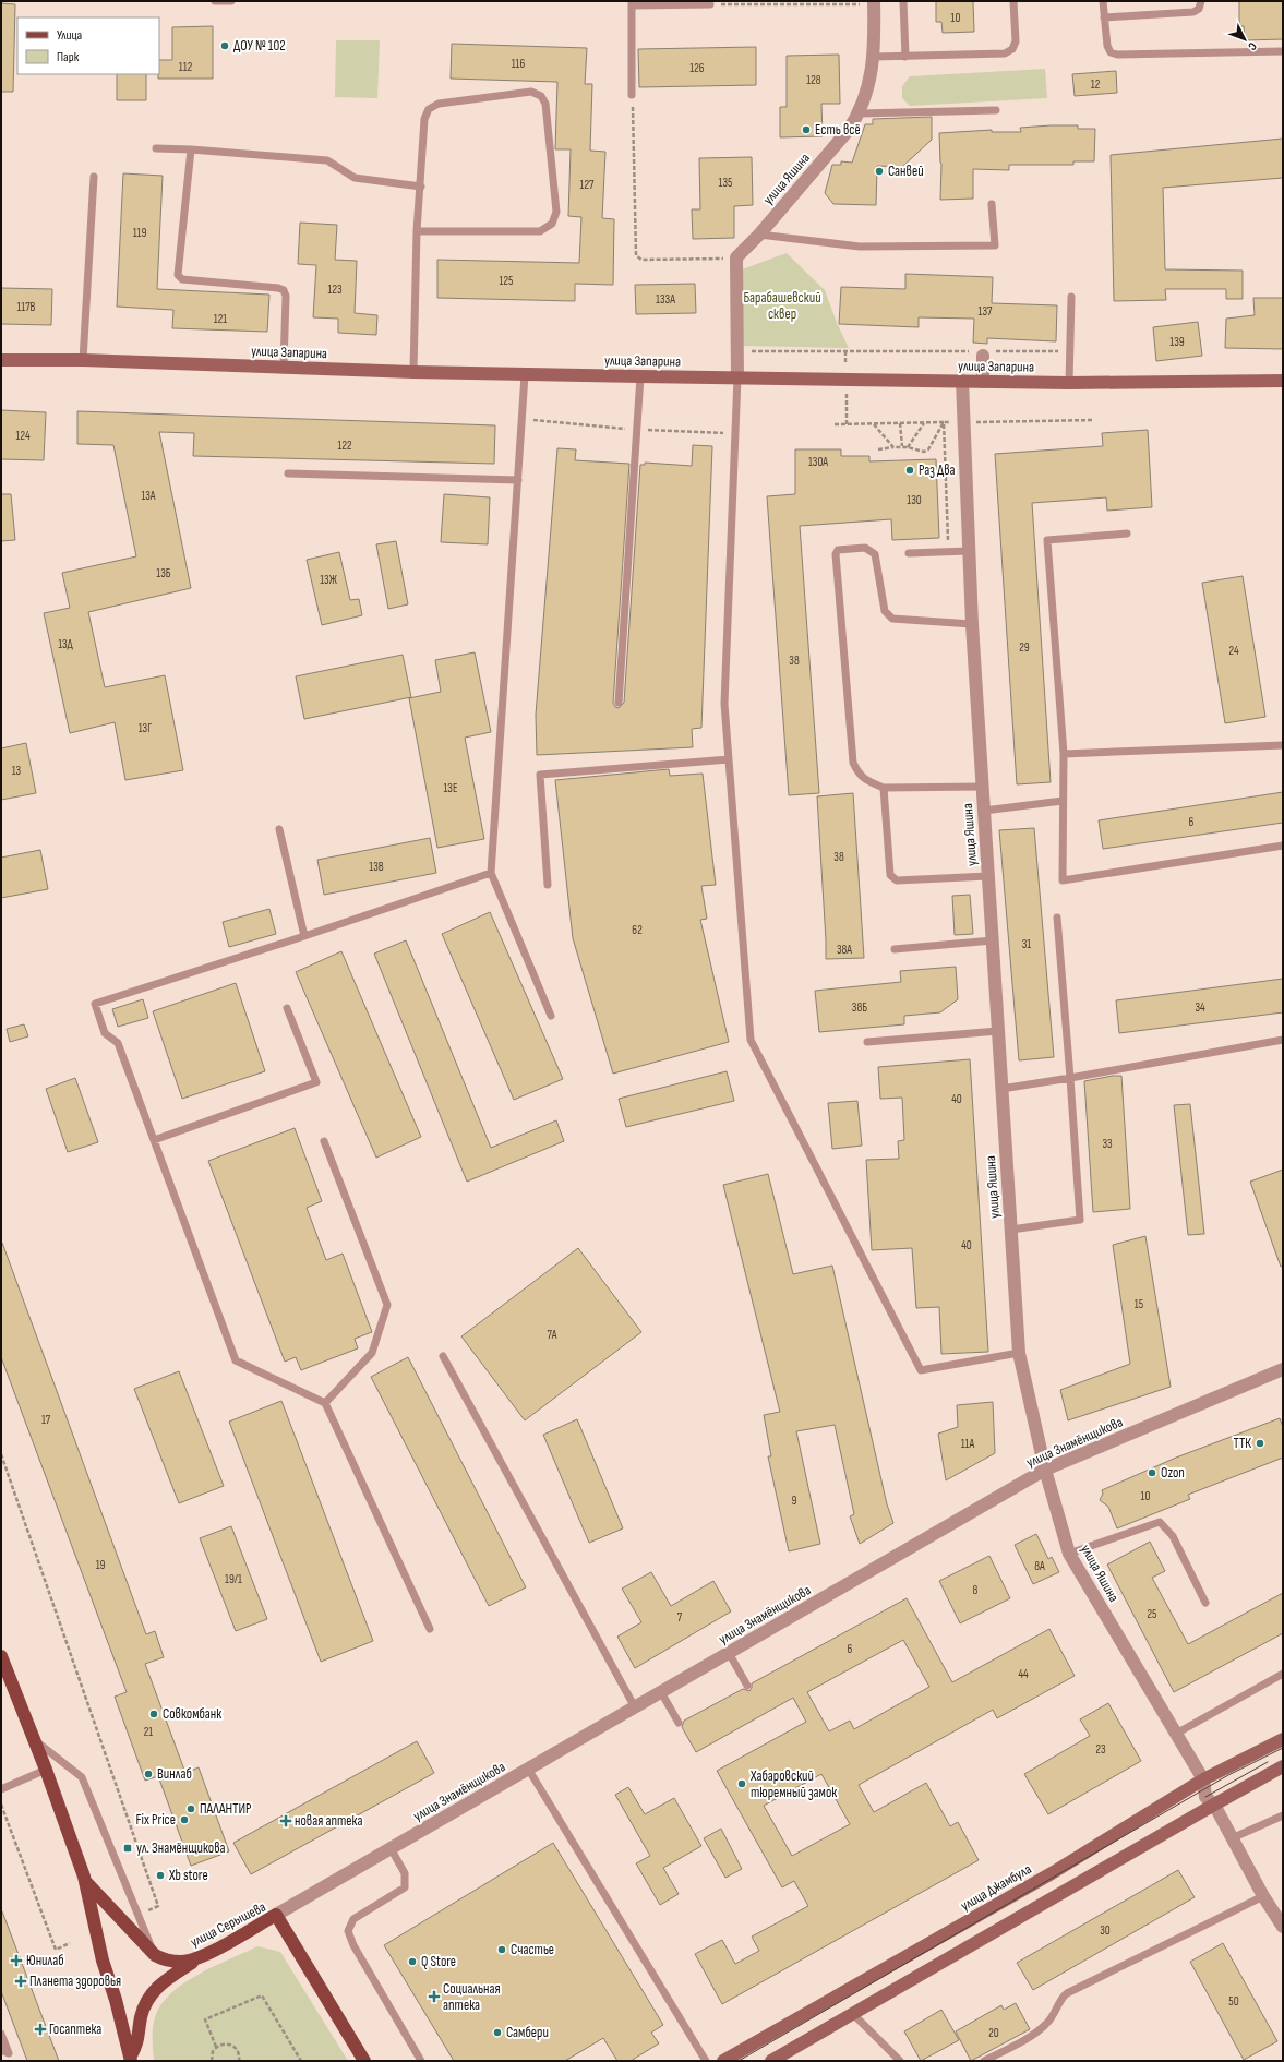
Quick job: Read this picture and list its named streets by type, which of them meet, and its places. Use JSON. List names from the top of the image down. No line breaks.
{"streets":{"main road":["улица Серышева"],"street":["улица Яшина","улица Запарина","улица Знамёнщикова","улица Джамбула"]},"crossings":[["улица Яшина","улица Запарина"],["улица Яшина","улица Знамёнщикова"],["улица Яшина","улица Джамбула"],["улица Знамёнщикова","улица Серышева"]],"parks":["Барабашевский сквер"],"places":{"other":["ДОУ № 102","Есть всё","Санвей","Раз Два","ТТК","Ozon","Совкомбанк","Винлаб","Хабаровский тюремный замок","ПАЛАНТИР","Fix Price","Xb store","Счастье","Q Store","Самбери"],"health":["новая аптека","Юнилаб","Планета здоровья","Социальная аптека","Госаптека"],"transit":["ул. Знамёнщикова"]},"house_numbers":["10","116","112","126","128","12","135","127","119","125","123","133А","117В","137","121","139","124","122","130А","13А","130","13Б","13Ж","13Д","29","24","38","13Г","13","13Е","6","38","13В","62","31","38А","38Б","34","40","33","40","15","7А","17","11А","10","9","19","8А","19/1","8","25","7","6","44","21","23","30","50","20"],"legend":["Улица","Парк"],"north":"bottom right"}
